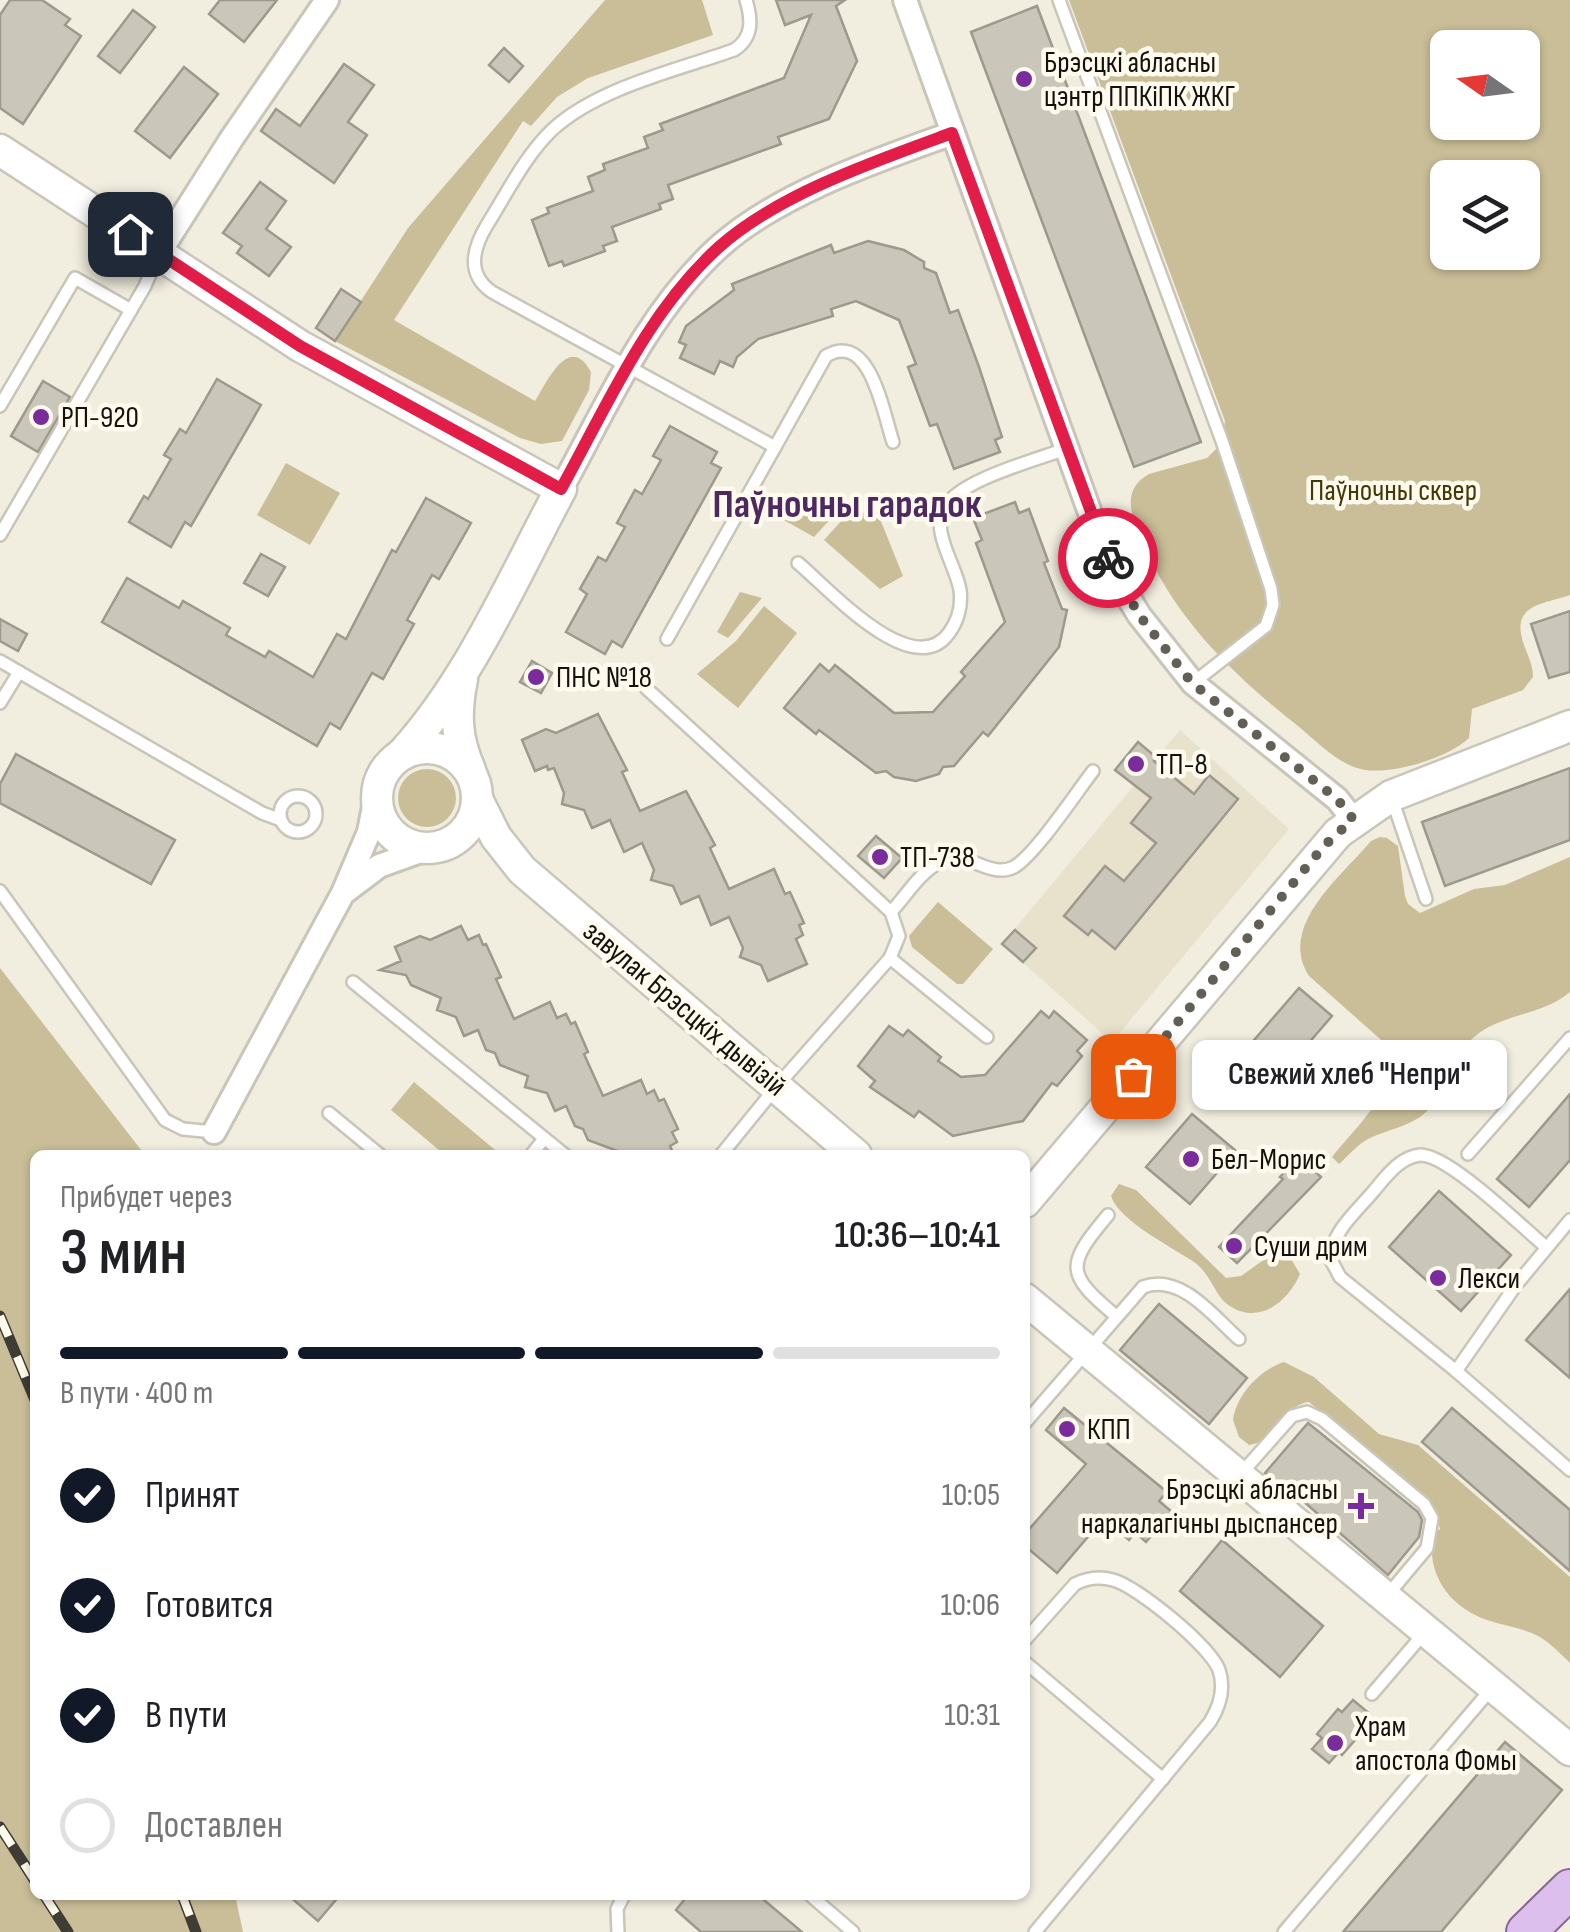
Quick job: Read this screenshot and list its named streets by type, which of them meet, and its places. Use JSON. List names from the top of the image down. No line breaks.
{"streets":{"street":["завулак Брэсцкіх дывізій"]},"districts":["Паўночны гарадок"],"parks":["Паўночны сквер"],"places":{"other":["Брэсцкі абласны цэнтр ППКіПК ЖКГ","РП-920","ПНС №18","ТП-8","ТП-738","Свежий хлеб \"Непри\"","Бел-Морис","Суши дрим","Лекси","КПП","Храм апостола Фомы"],"health":["Брэсцкі абласны наркалагічны дыспансер"]},"north":"left","page":{"bubble":"Свежий хлеб \"Непри\"","heading":["3 мин","Прибудет через","10:36–10:41"],"bar":"В пути · 400 m","list":[["Принят","10:05"],["Готовится","10:06"],["В пути","10:31"],"Доставлен"]}}
